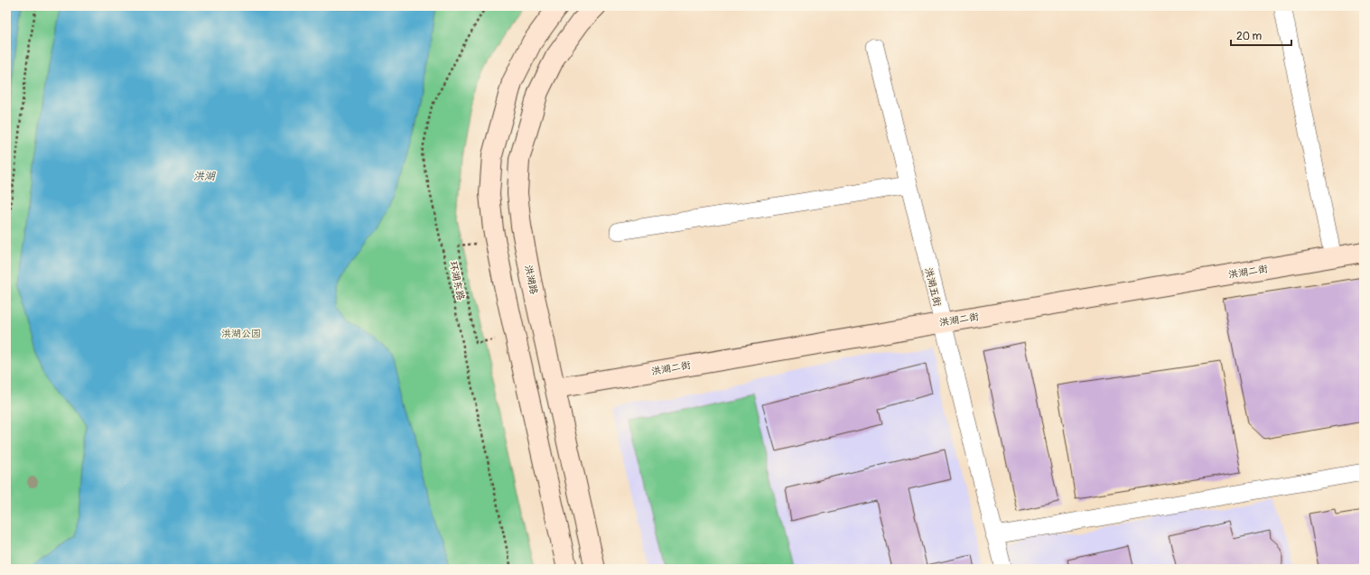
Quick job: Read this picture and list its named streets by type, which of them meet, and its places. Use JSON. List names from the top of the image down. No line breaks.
{"streets":{"street":["洪湖二街","洪湖路","洪湖五街"],"path":["环湖东路"]},"crossings":[["洪湖二街","洪湖路"],["洪湖二街","洪湖五街"]],"water":["洪湖"],"parks":["洪湖公园"],"scale_bar":"20 m"}
